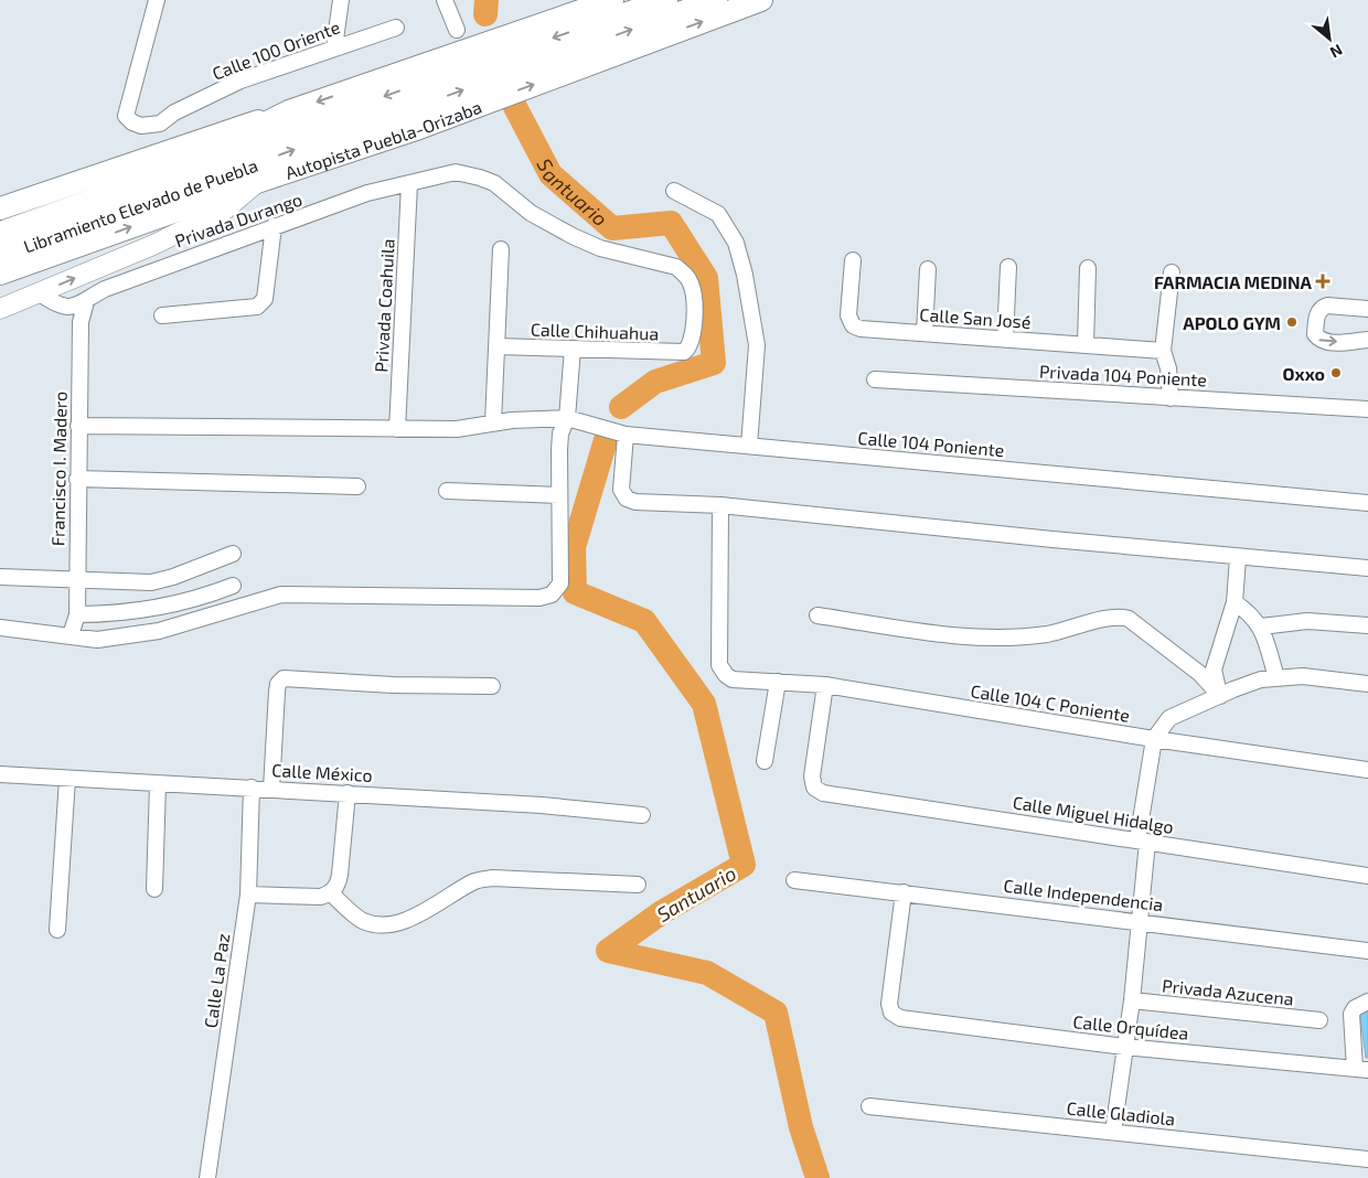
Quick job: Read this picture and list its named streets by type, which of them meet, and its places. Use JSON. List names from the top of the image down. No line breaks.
{"streets":{"highway":["Autopista Puebla-Orizaba","Libramiento Elevado de Puebla"],"street":["Calle 100 Oriente","Privada Durango","Privada Coahuila","Calle San José","Calle Chihuahua","Privada 104 Poniente","Calle 104 Poniente","Francisco I. Madero","Calle 104 C Poniente","Calle México","Calle Miguel Hidalgo","Calle Independencia","Calle La Paz","Privada Azucena","Calle Orquídea","Calle Gladiola"]},"crossings":[["Privada Durango","Privada Coahuila"],["Privada Durango","Calle Chihuahua"],["Privada Durango","Francisco I. Madero"],["Privada Coahuila","Calle 104 Poniente"],["Calle 104 Poniente","Francisco I. Madero"],["Calle 104 C Poniente","Calle Miguel Hidalgo"],["Calle México","Calle La Paz"],["Calle Independencia","Calle Orquídea"]],"water":["Santuario"],"places":{"health":["FARMACIA MEDINA"],"other":["APOLO GYM","Oxxo"]},"north":"bottom right"}
